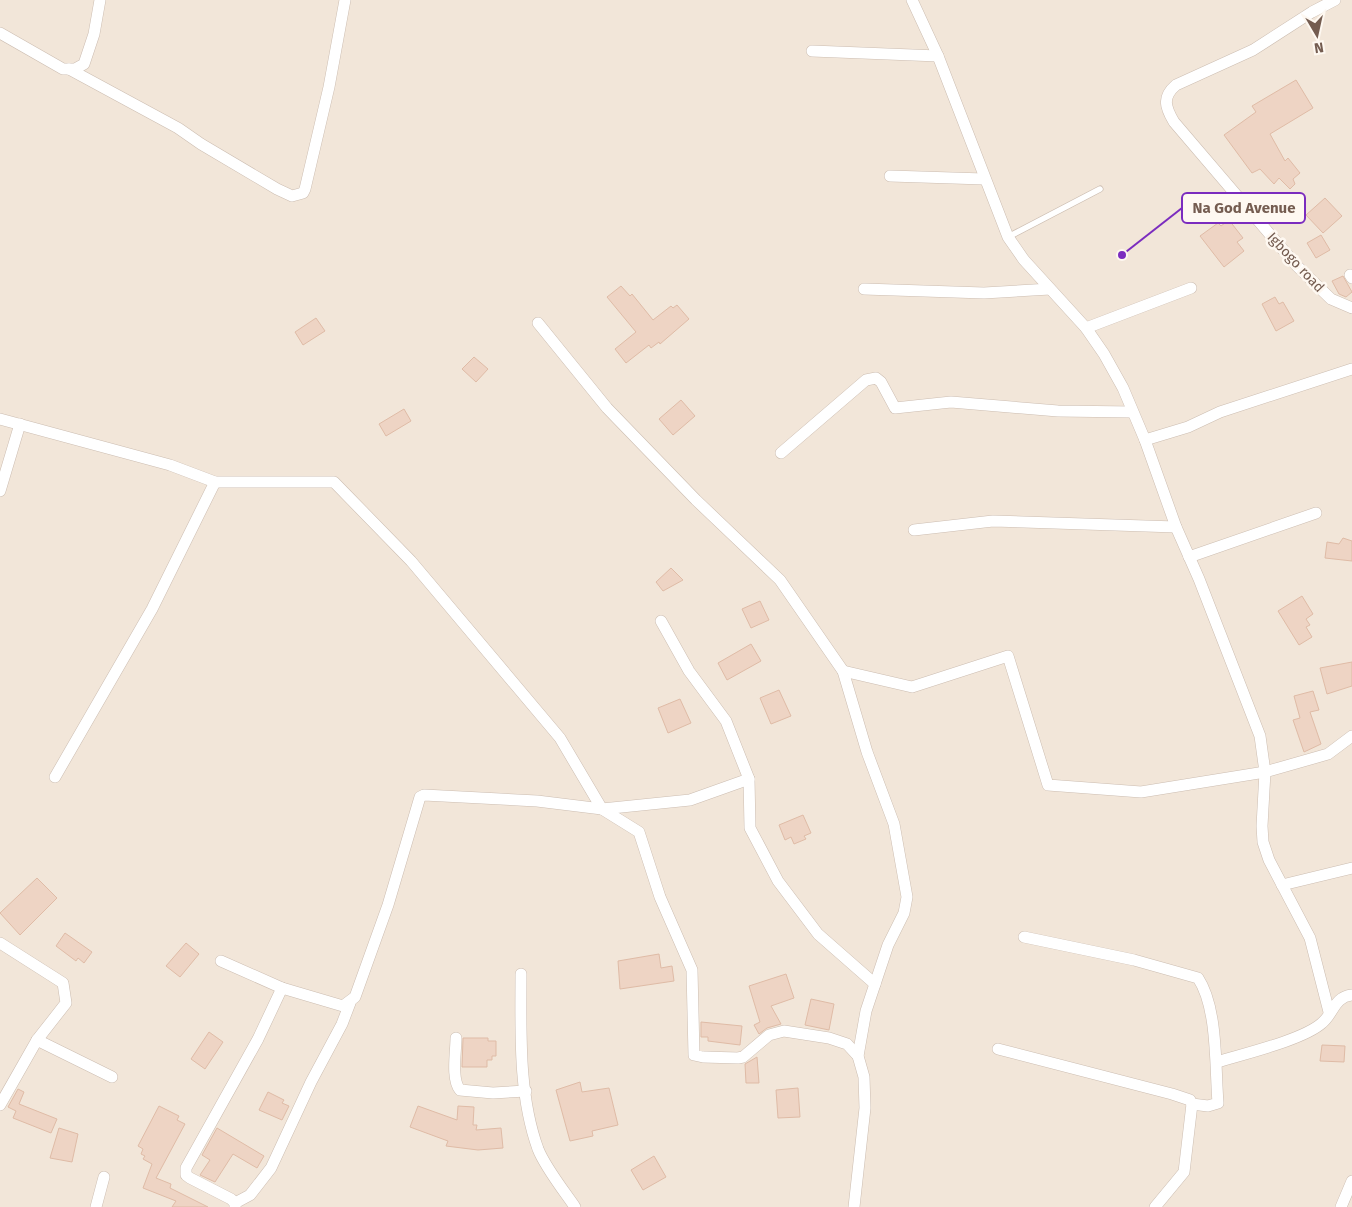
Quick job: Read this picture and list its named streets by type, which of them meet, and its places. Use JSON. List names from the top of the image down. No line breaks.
{"streets":{"street":["Igbogo road"]},"places":["Na God Avenue"],"north":"bottom"}
